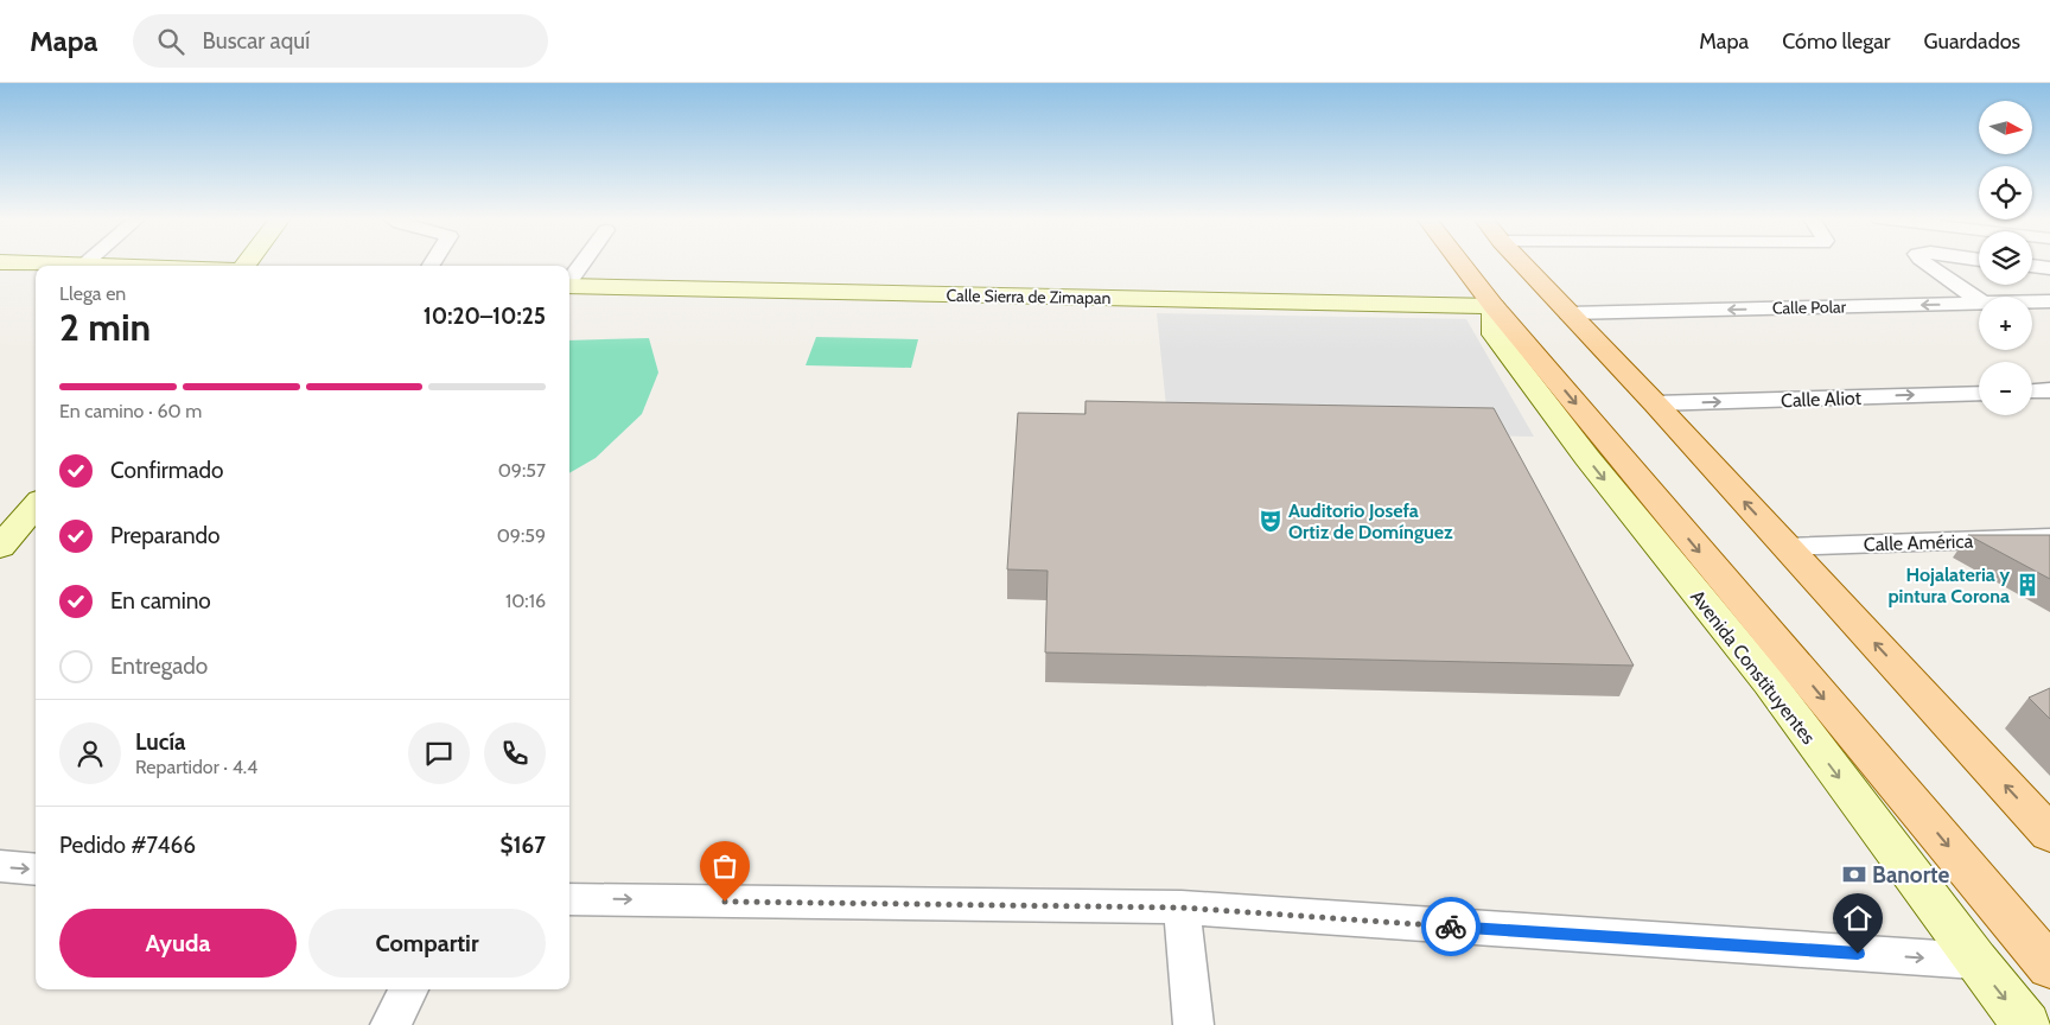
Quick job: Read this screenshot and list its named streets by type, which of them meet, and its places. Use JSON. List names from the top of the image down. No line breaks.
{"streets":{"main road":["Avenida Constituyentes"],"street":["Calle Sierra de Zimapan","Calle Polar","Calle Aliot","Calle América"]},"crossings":[["Calle Sierra de Zimapan","Avenida Constituyentes"]],"one_way":["Calle Polar","Calle Aliot"],"places":{"theatre":["Auditorio Josefa Ortiz de Domínguez"],"building":["Hojalateria y pintura Corona"],"bank":["Banorte"]},"north":"right","page":{"header":"Mapa","search":"Buscar aquí","nav":["Mapa","Cómo llegar","Guardados"],"map_buttons":["+","−"],"heading":["2 min","Llega en","10:20–10:25"],"panel":["Lucía","Repartidor · 4.4","Pedido #7466","$167"],"bar":"En camino · 60 m","list":[["Confirmado","09:57"],["Preparando","09:59"],["En camino","10:16"],"Entregado"],"buttons":["Ayuda","Compartir"]}}
